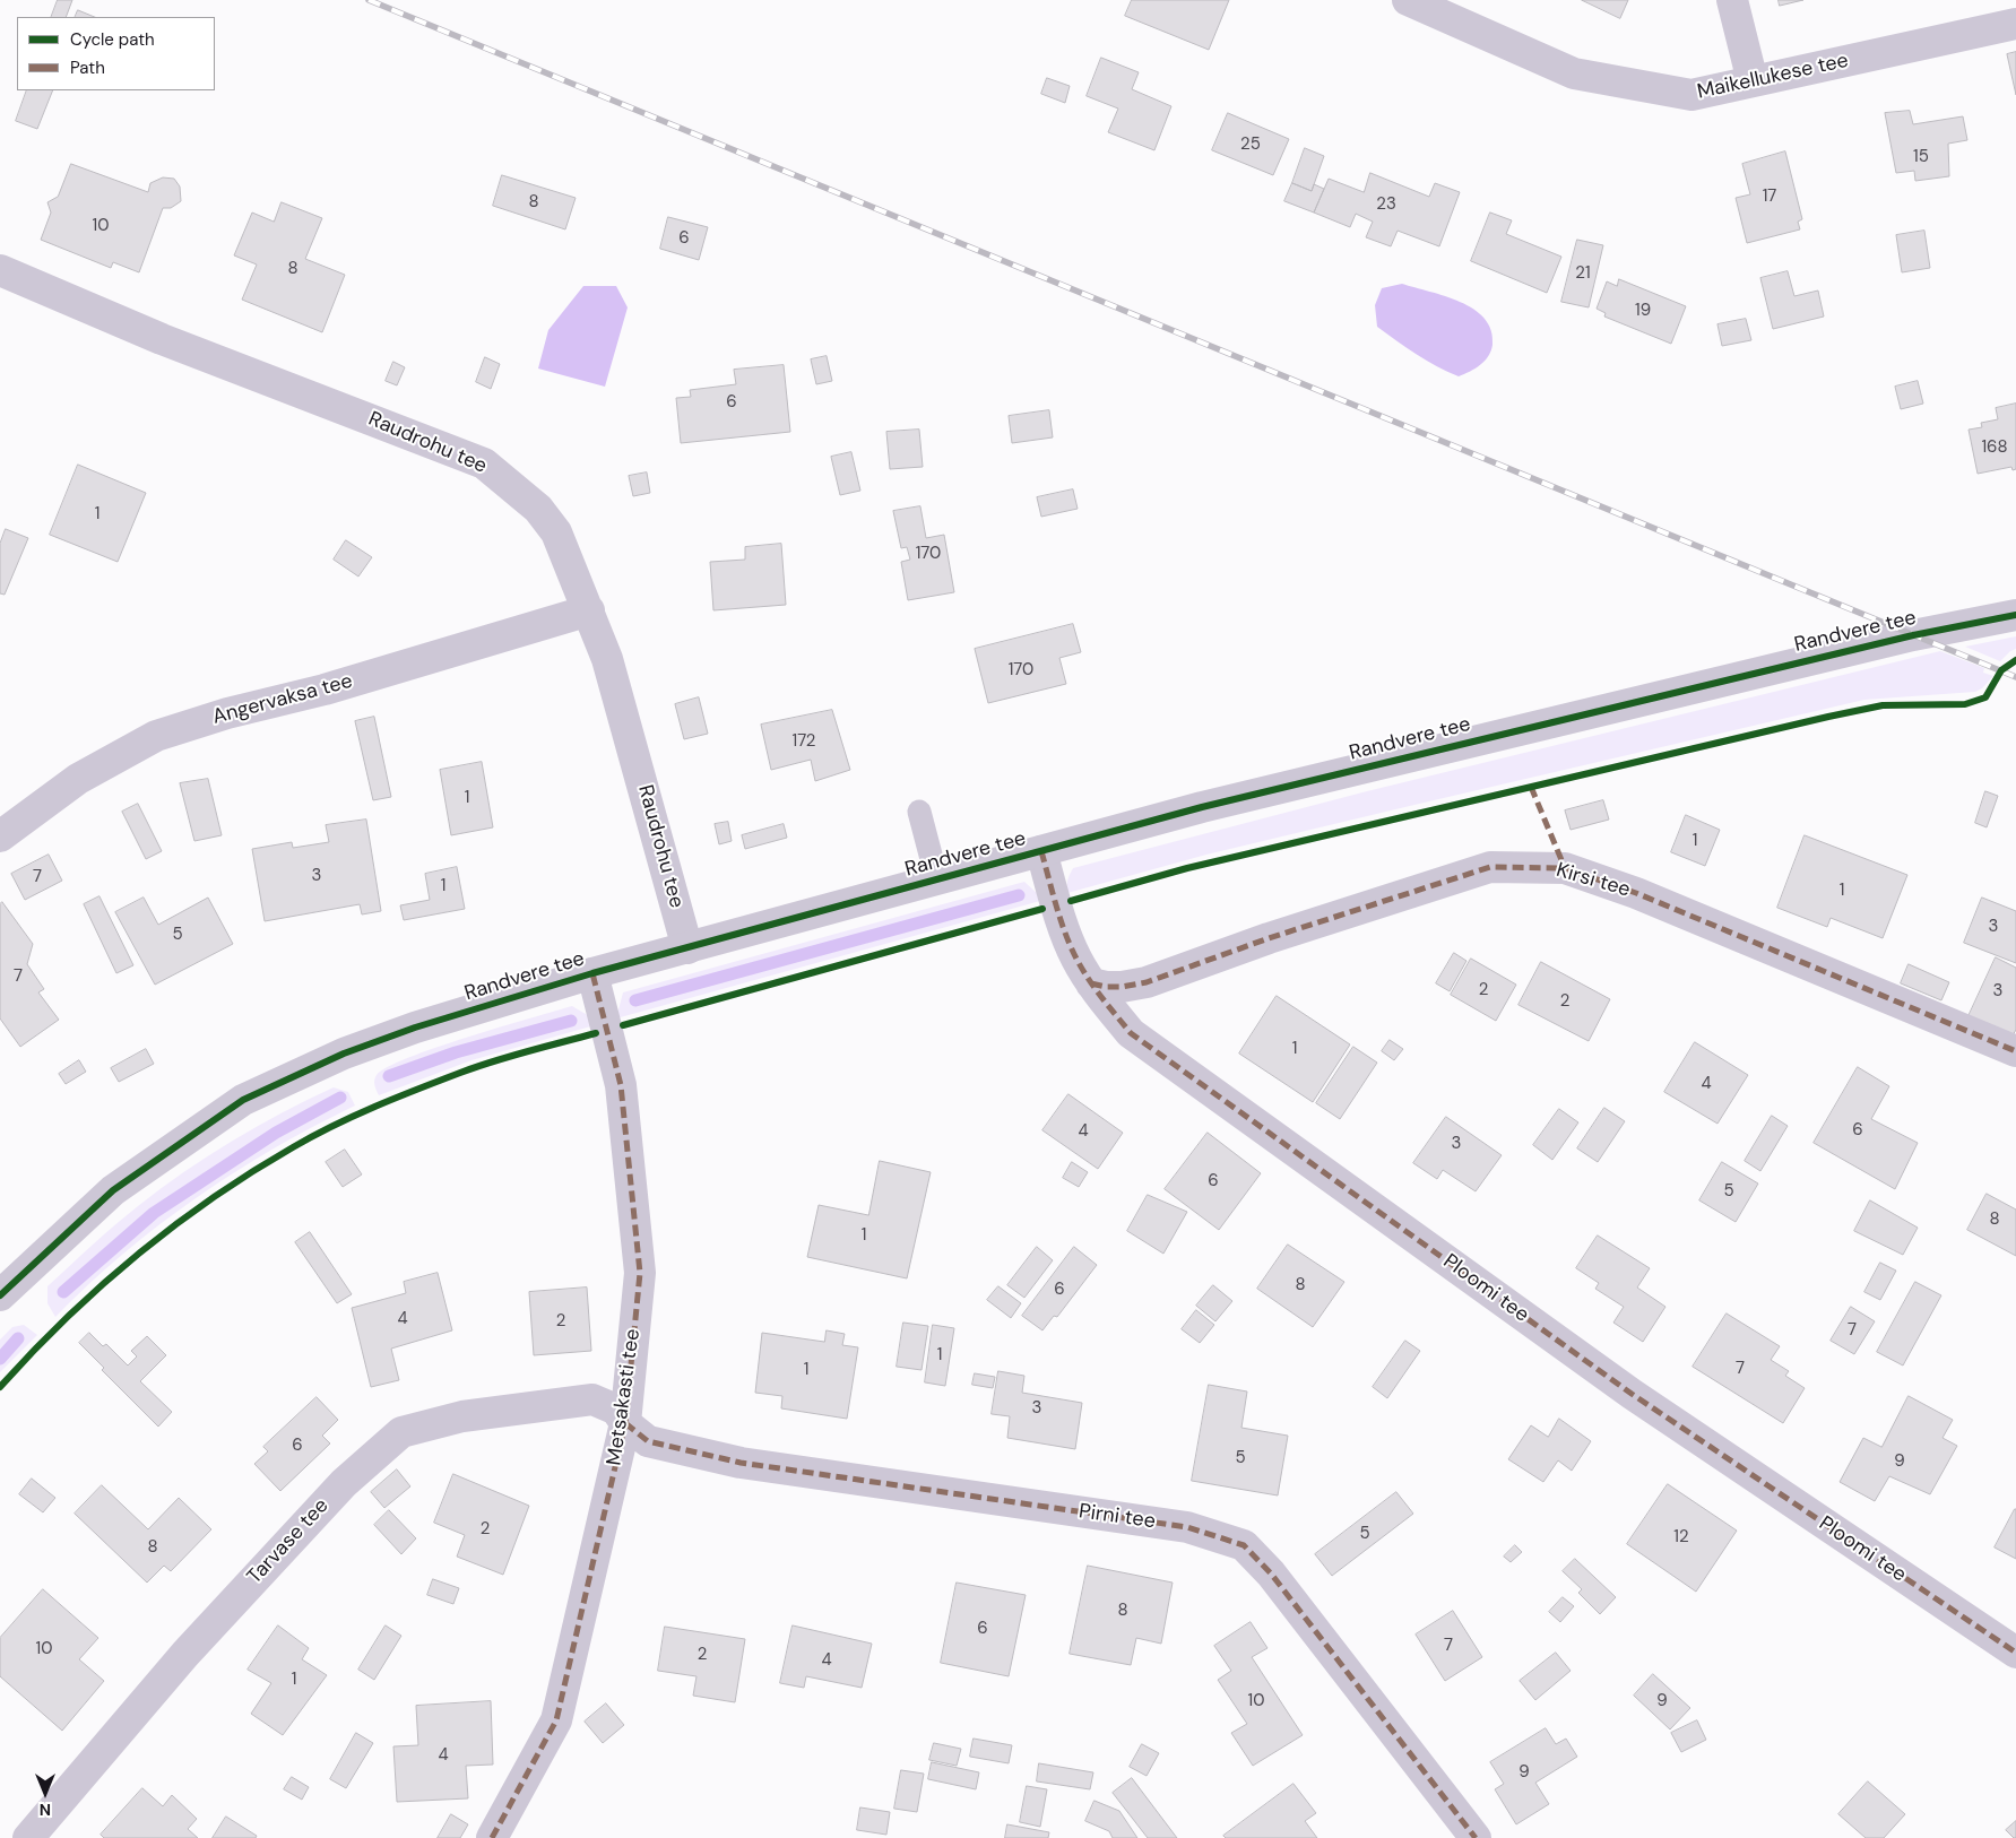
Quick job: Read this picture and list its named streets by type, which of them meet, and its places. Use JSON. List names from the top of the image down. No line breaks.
{"streets":{"street":["Maikellukese tee","Raudrohu tee","Randvere tee","Angervaksa tee","Kirsi tee","Ploomi tee","Metsakasti tee","Pirni tee","Tarvase tee"]},"crossings":[["Raudrohu tee","Randvere tee"],["Raudrohu tee","Angervaksa tee"],["Randvere tee","Ploomi tee"],["Randvere tee","Metsakasti tee"],["Kirsi tee","Ploomi tee"],["Metsakasti tee","Pirni tee"],["Metsakasti tee","Tarvase tee"],["Pirni tee","Tarvase tee"]],"house_numbers":["25","15","17","8","23","10","6","8","21","19","6","168","1","170","170","172","1","1","3","7","1","1","3","5","7","2","3","2","1","4","6","4","3","6","5","8","1","8","6","4","2","7","1","7","1","3","6","5","9","2","5","12","8","8","6","7","10","2","4","1","10","9","4","9"],"legend":["Cycle path","Path"],"north":"bottom"}
